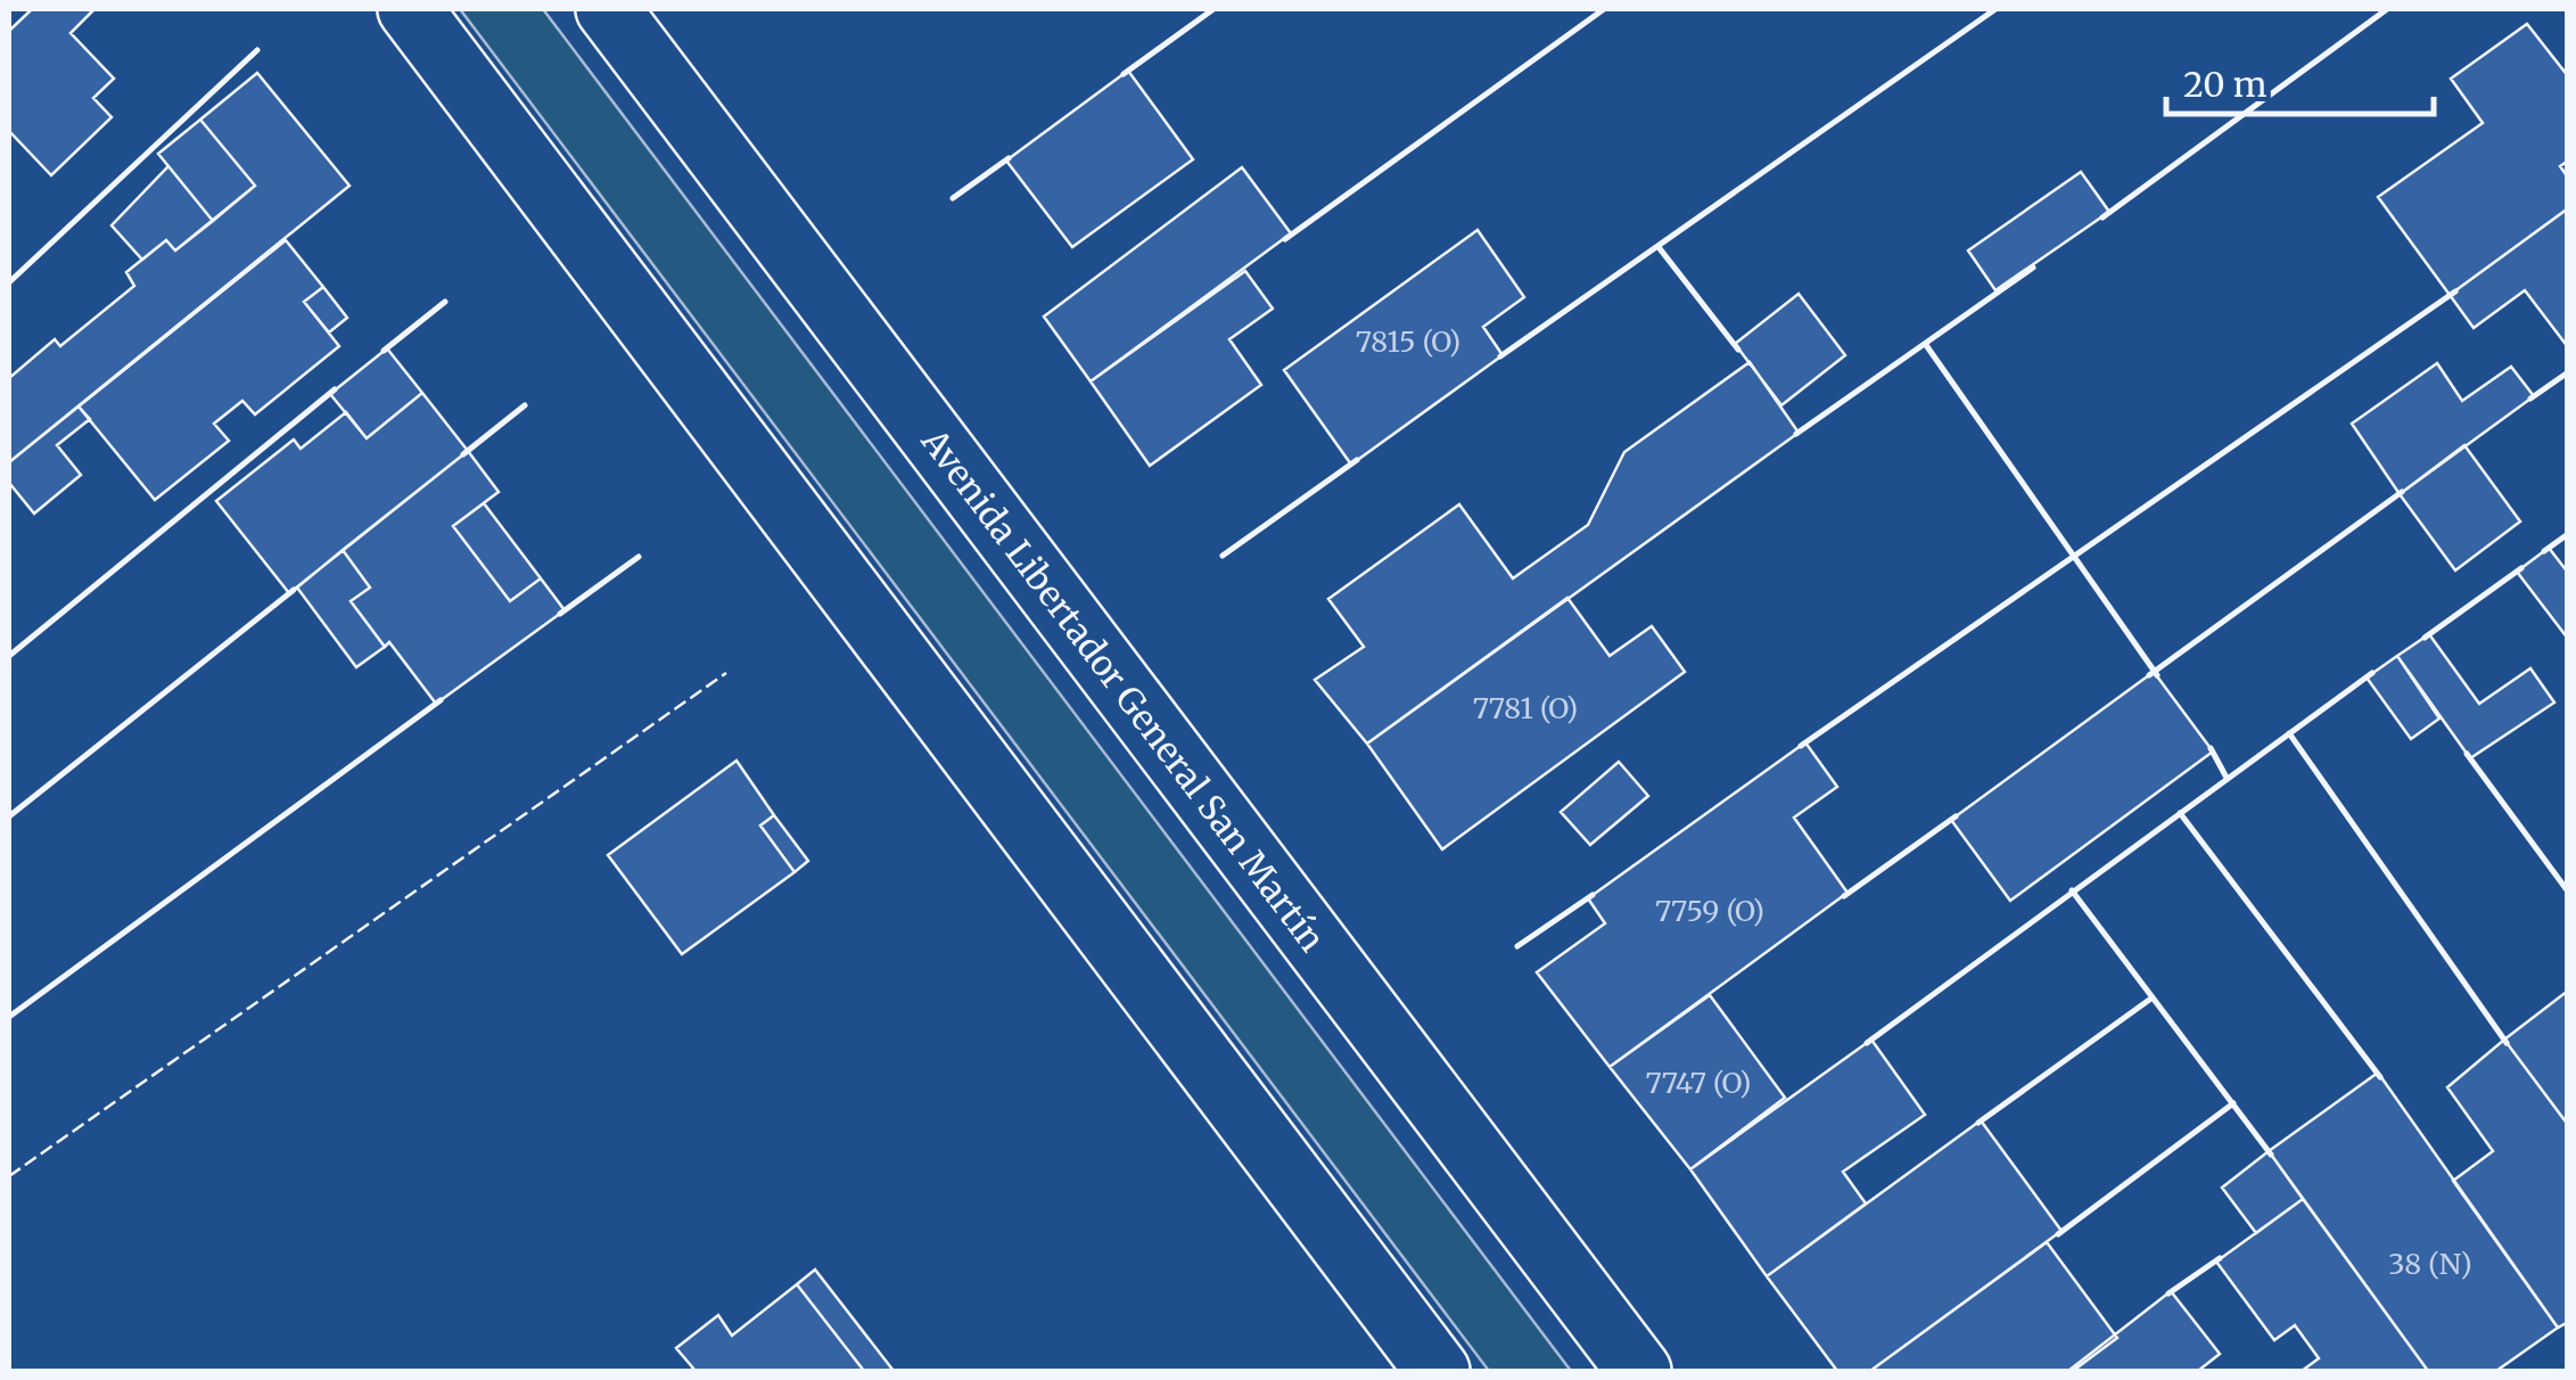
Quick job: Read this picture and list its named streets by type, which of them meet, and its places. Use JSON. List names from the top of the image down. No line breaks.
{"streets":{"main road":["Avenida Libertador General San Martín"]},"house_numbers":["7815 (O)","7781 (O)","7759 (O)","7747 (O)","38 (N)"],"scale_bar":"20 m"}
